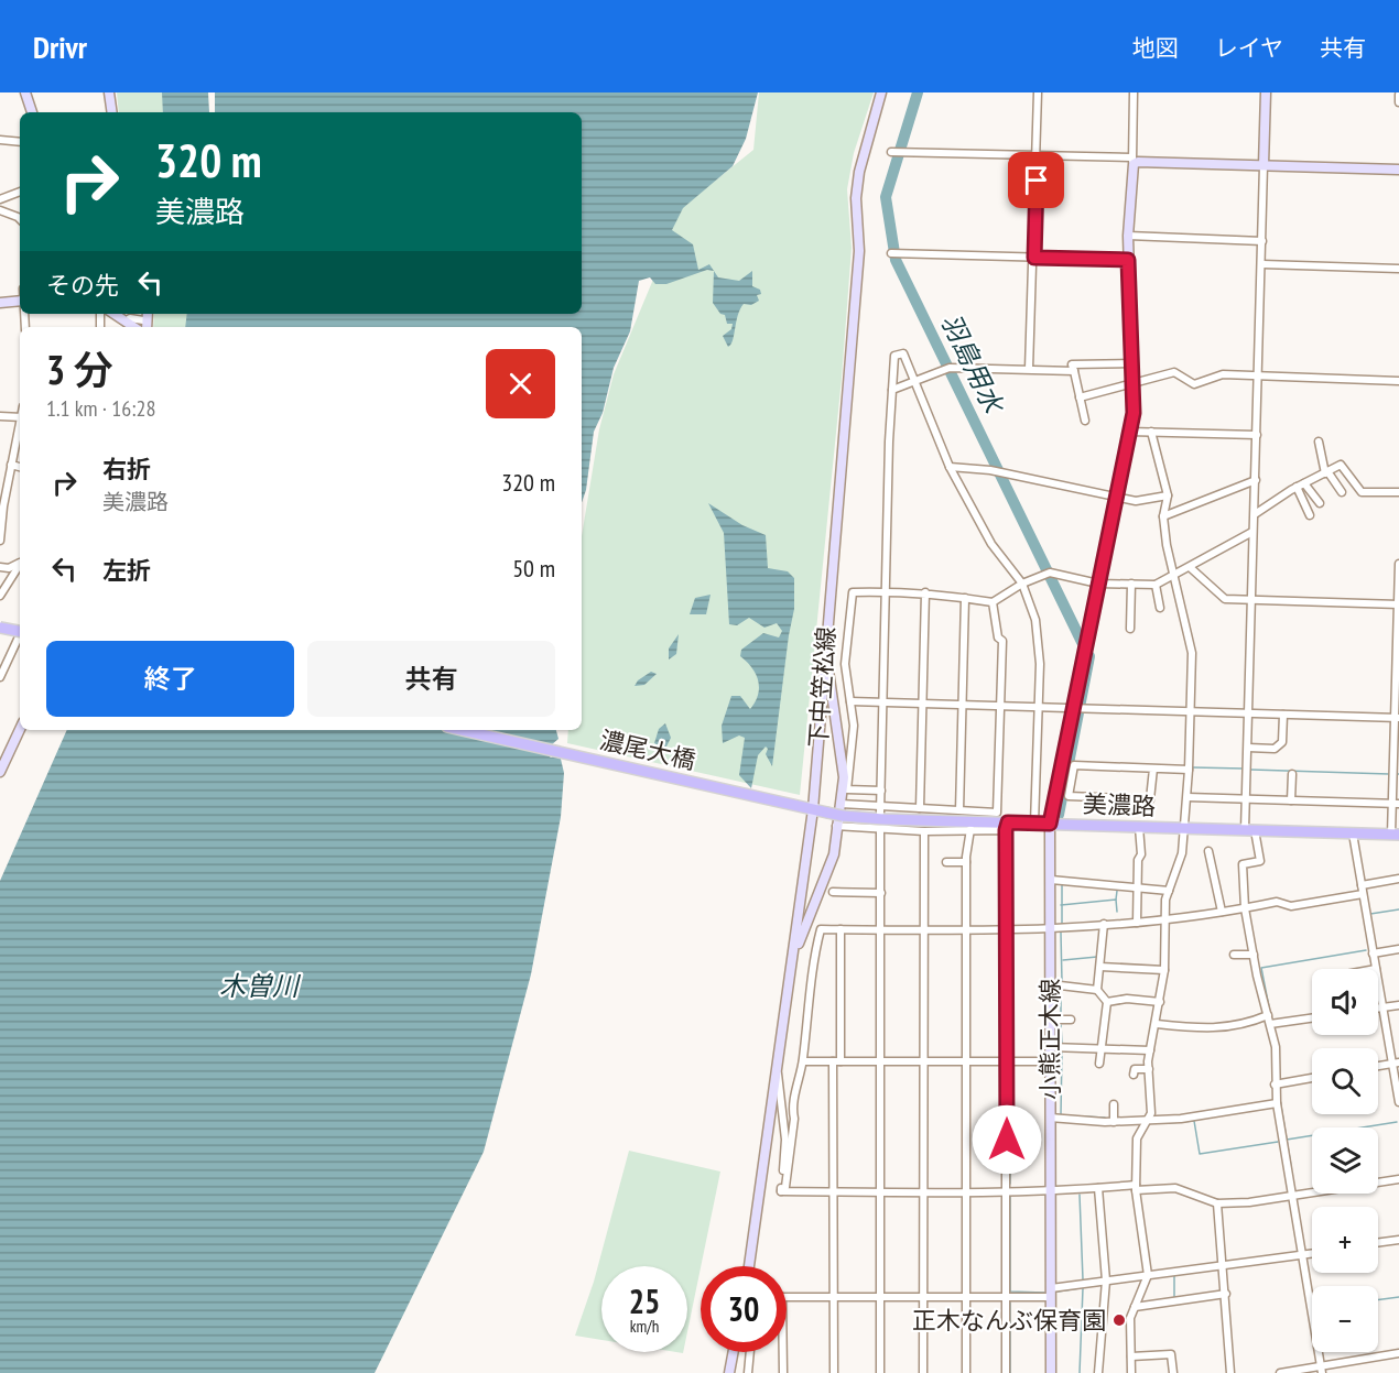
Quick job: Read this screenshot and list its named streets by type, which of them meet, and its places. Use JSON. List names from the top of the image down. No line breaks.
{"streets":{"main road":["下中笠松線","濃尾大橋","美濃路","小熊正木線"]},"crossings":[["下中笠松線","美濃路"],["濃尾大橋","美濃路"],["美濃路","小熊正木線"]],"water":["羽島用水","木曽川"],"places":["正木なんぶ保育園"],"page":{"header":"Drivr","nav":["地図","レイヤ","共有"],"turn":["320 m","美濃路"],"then":"その先","heading":["3 分","1.1 km · 16:28"],"list":[{"name":"右折","note":"美濃路","value":"320 m"},{"name":"左折","value":"50 m"}],"buttons":["終了","共有"],"map_buttons":["+","−"],"speed":"25 km/h","limit":"30"}}
